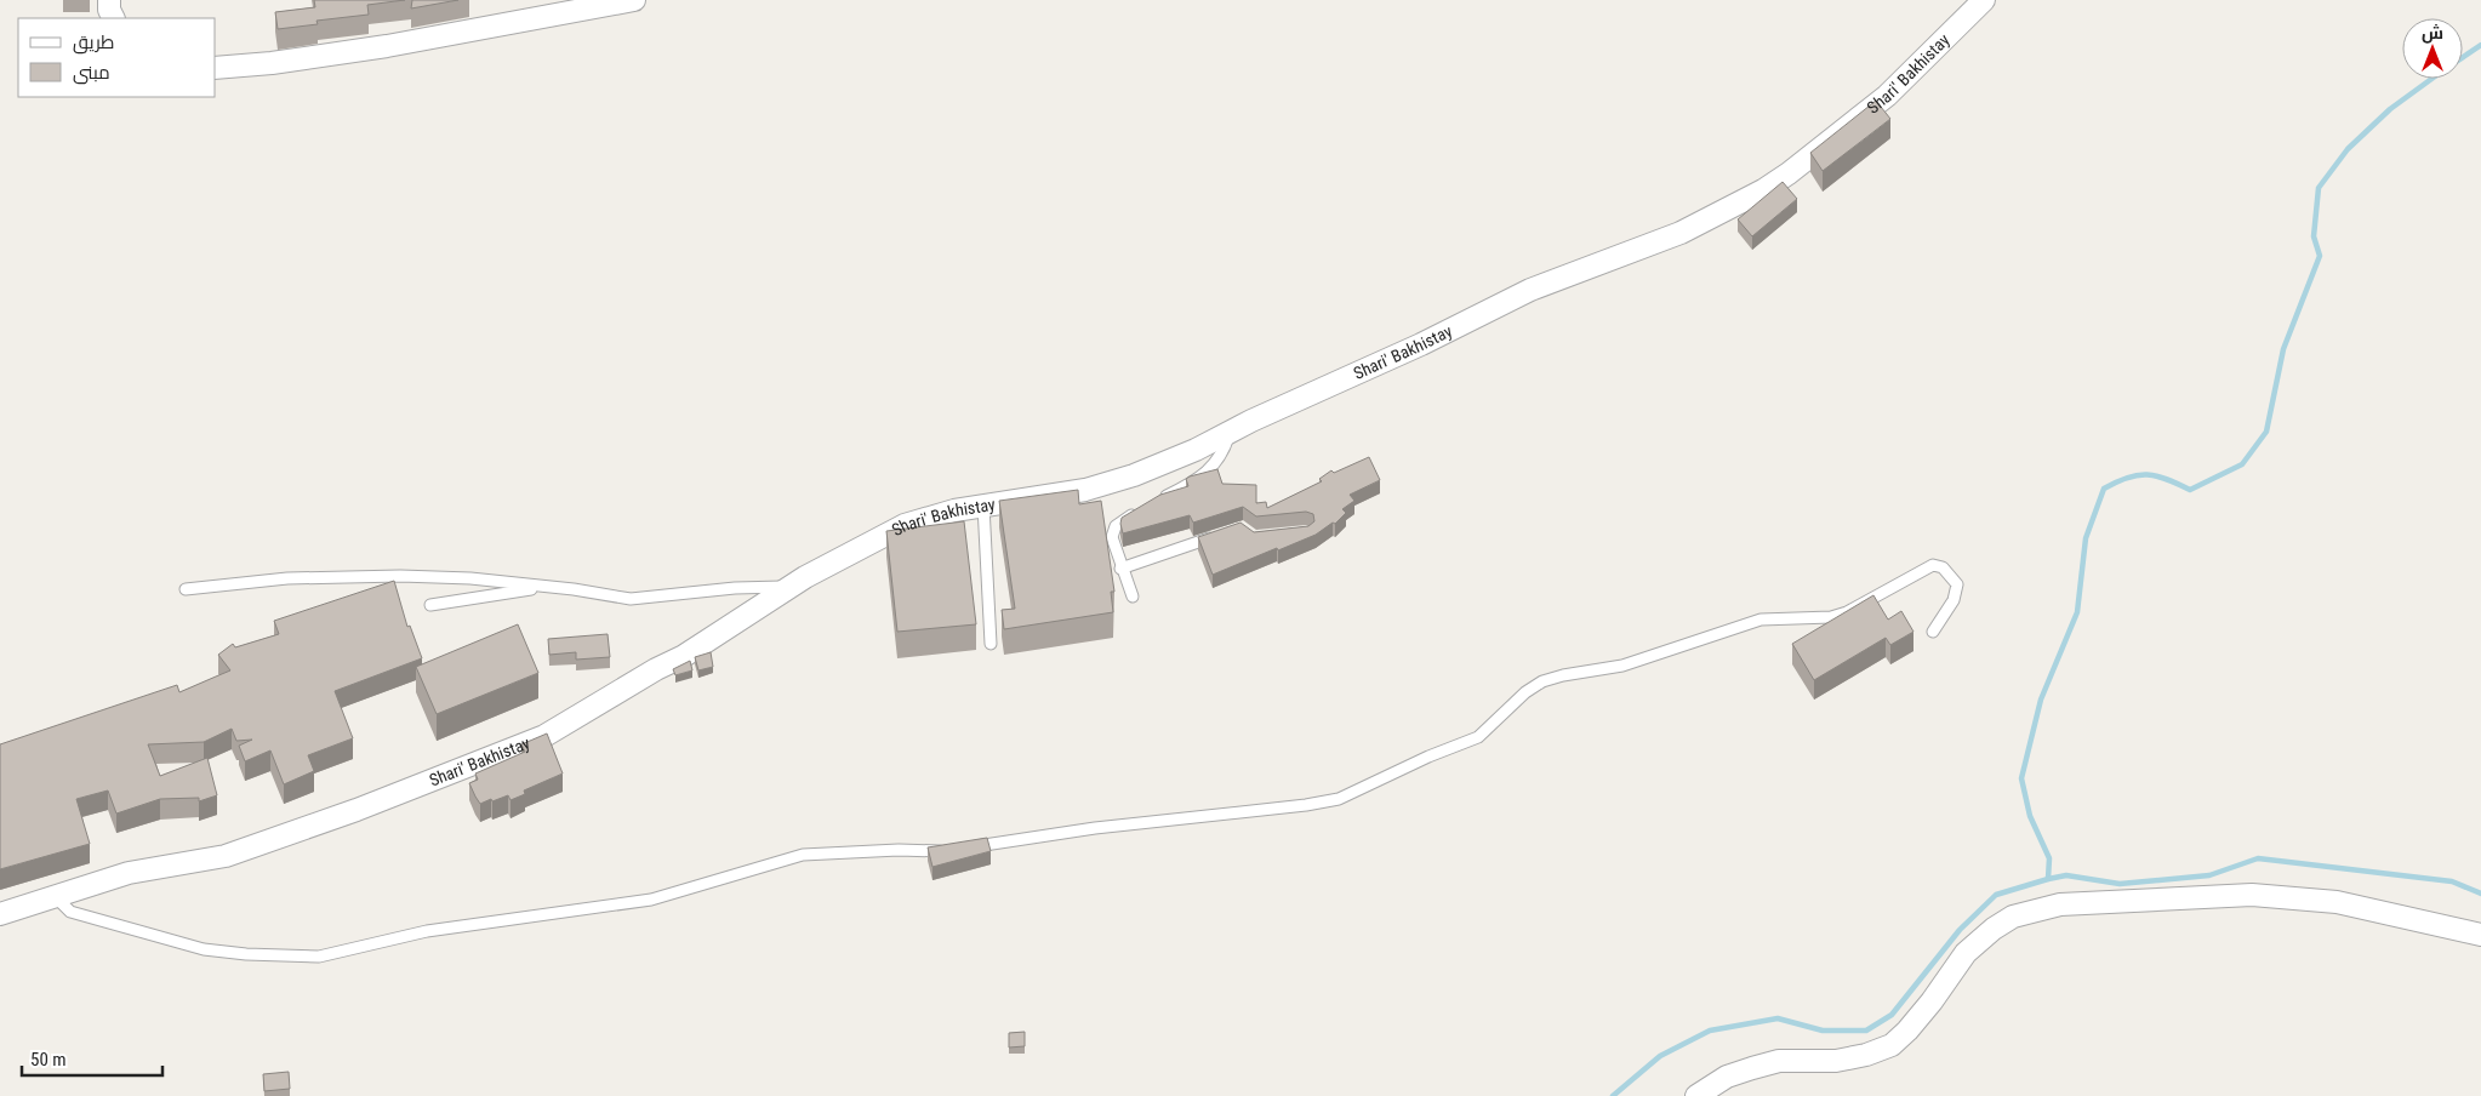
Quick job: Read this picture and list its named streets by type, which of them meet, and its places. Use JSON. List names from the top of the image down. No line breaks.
{"streets":{"street":["Shari' Bakhistay"]},"legend":["طريق","مبنى"],"scale_bar":"50 m","north":"top"}
